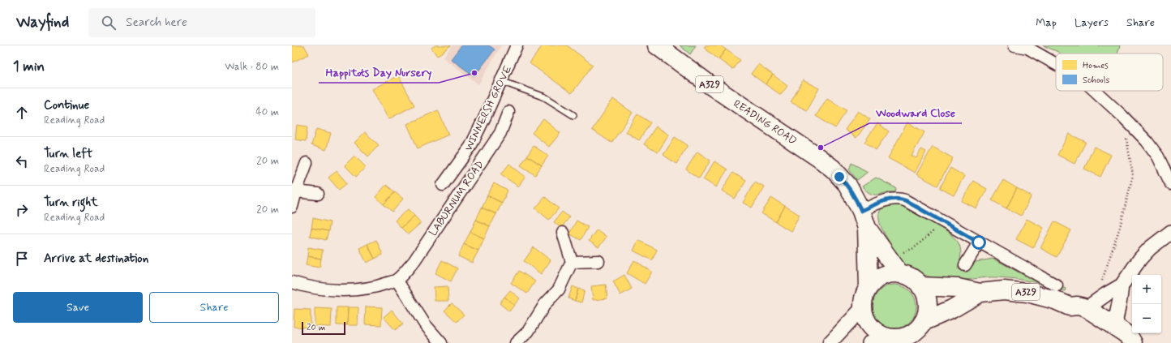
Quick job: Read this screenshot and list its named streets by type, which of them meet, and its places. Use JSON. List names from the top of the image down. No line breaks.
{"streets":{"main road":["A329","READING ROAD"],"street":["WINNERSH GROVE","LABURNUM ROAD"]},"crossings":[["A329","READING ROAD"]],"places":["Happitots Day Nursery","Woodward Close"],"legend":["Homes","Schools"],"scale_bar":"20 m","page":{"header":"Wayfind","search":"Search here","nav":["Map","Layers","Share"],"heading":["1 min","Walk · 80 m"],"list":[["Continue","Reading Road","40 m"],["Turn left","Reading Road","20 m"],["Turn right","Reading Road","20 m"],"Arrive at destination"],"map_buttons":["+","−"],"buttons":["Save","Share"],"scale":"20 m"}}
